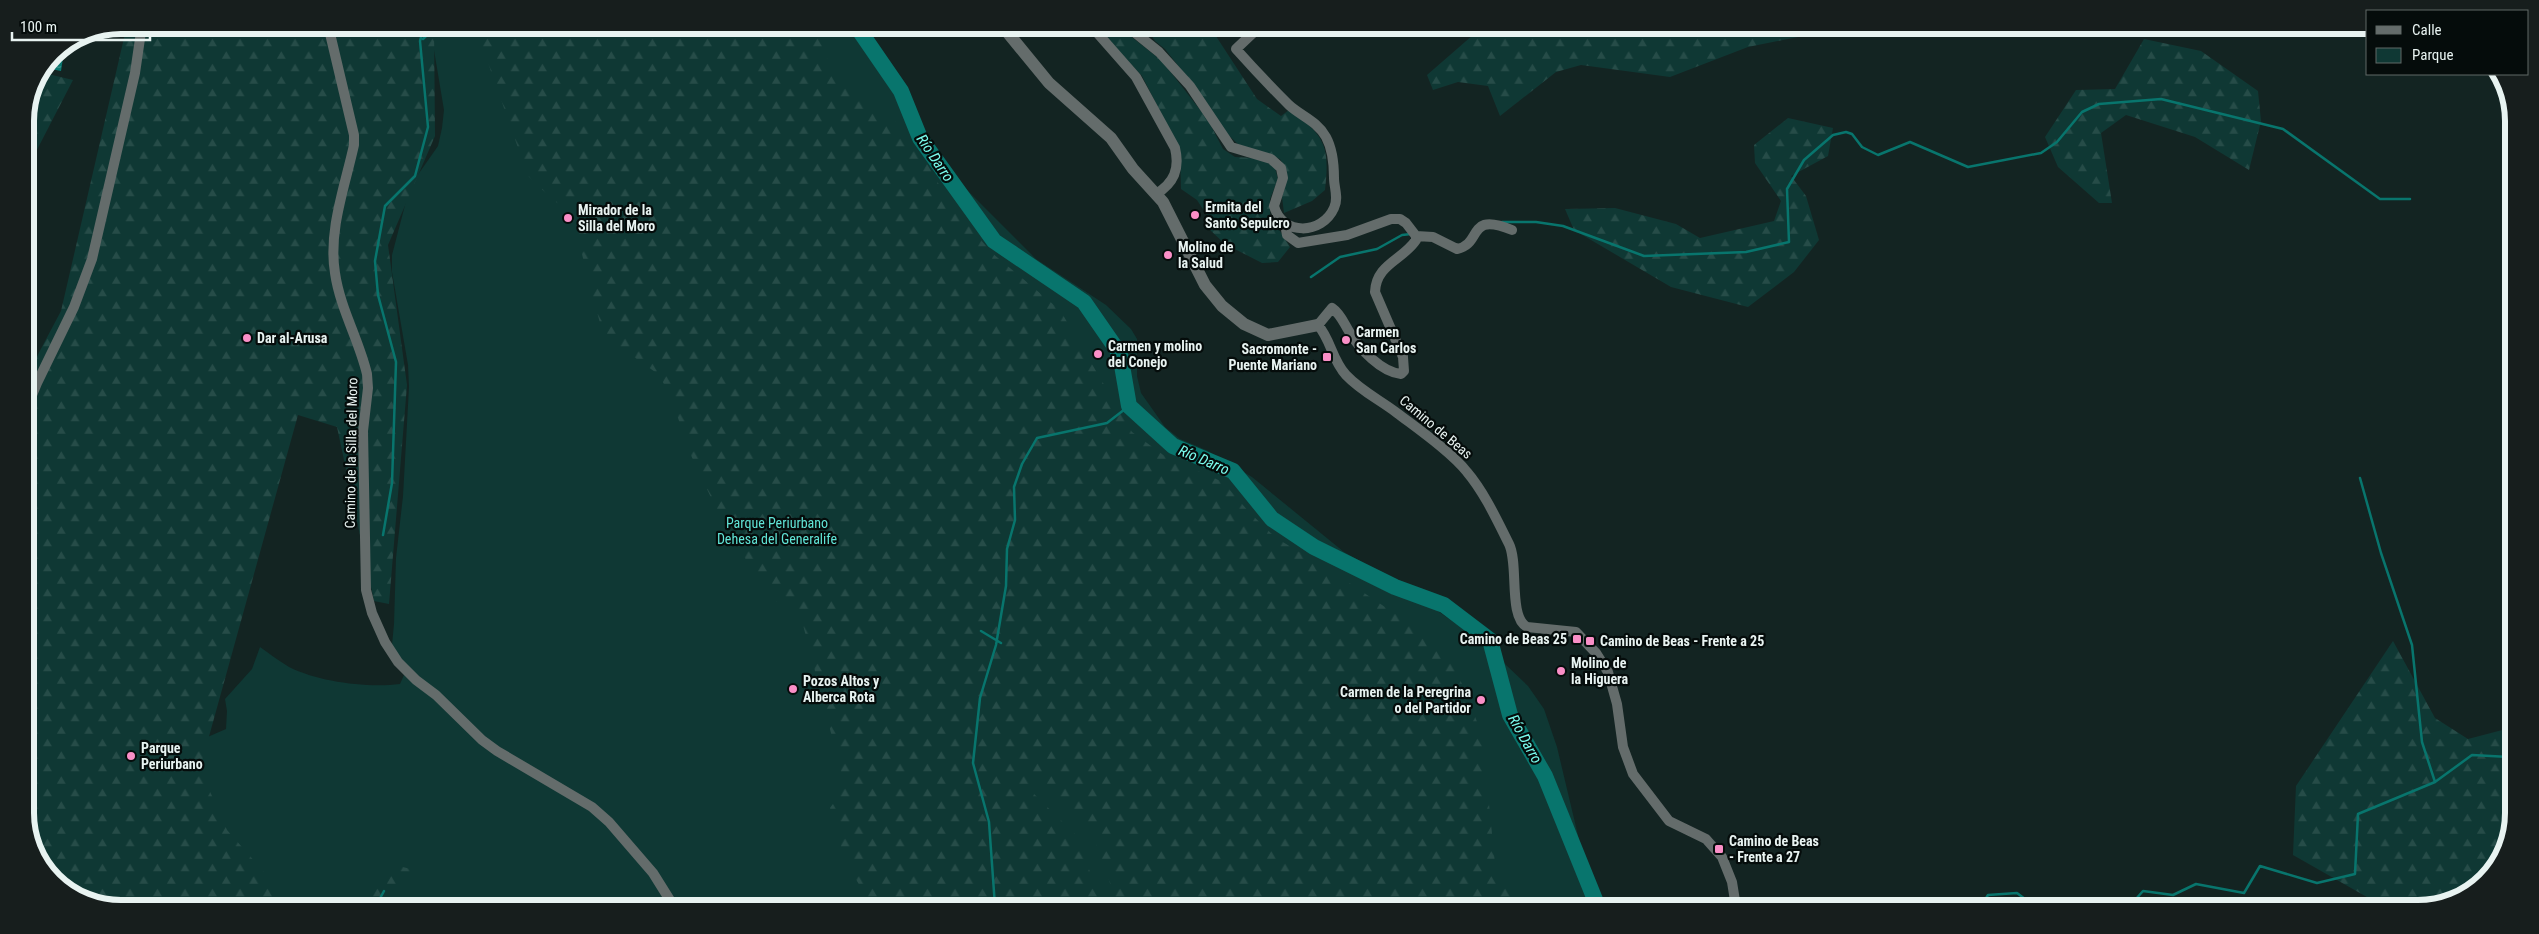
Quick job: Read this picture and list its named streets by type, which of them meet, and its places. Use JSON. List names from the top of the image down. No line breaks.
{"streets":{"street":["Camino de Beas","Camino de la Silla del Moro"]},"water":["Río Darro"],"parks":["Parque Periurbano Dehesa del Generalife"],"places":{"other":["Ermita del Santo Sepulcro","Mirador de la Silla del Moro","Molino de la Salud","Dar al-Arusa","Carmen San Carlos","Carmen y molino del Conejo","Molino de la Higuera","Pozos Altos y Alberca Rota","Carmen de la Peregrina o del Partidor","Parque Periurbano"],"transit":["Sacromonte - Puente Mariano","Camino de Beas 25","Camino de Beas - Frente a 25","Camino de Beas - Frente a 27"]},"legend":["Calle","Parque"],"scale_bar":"100 m"}
